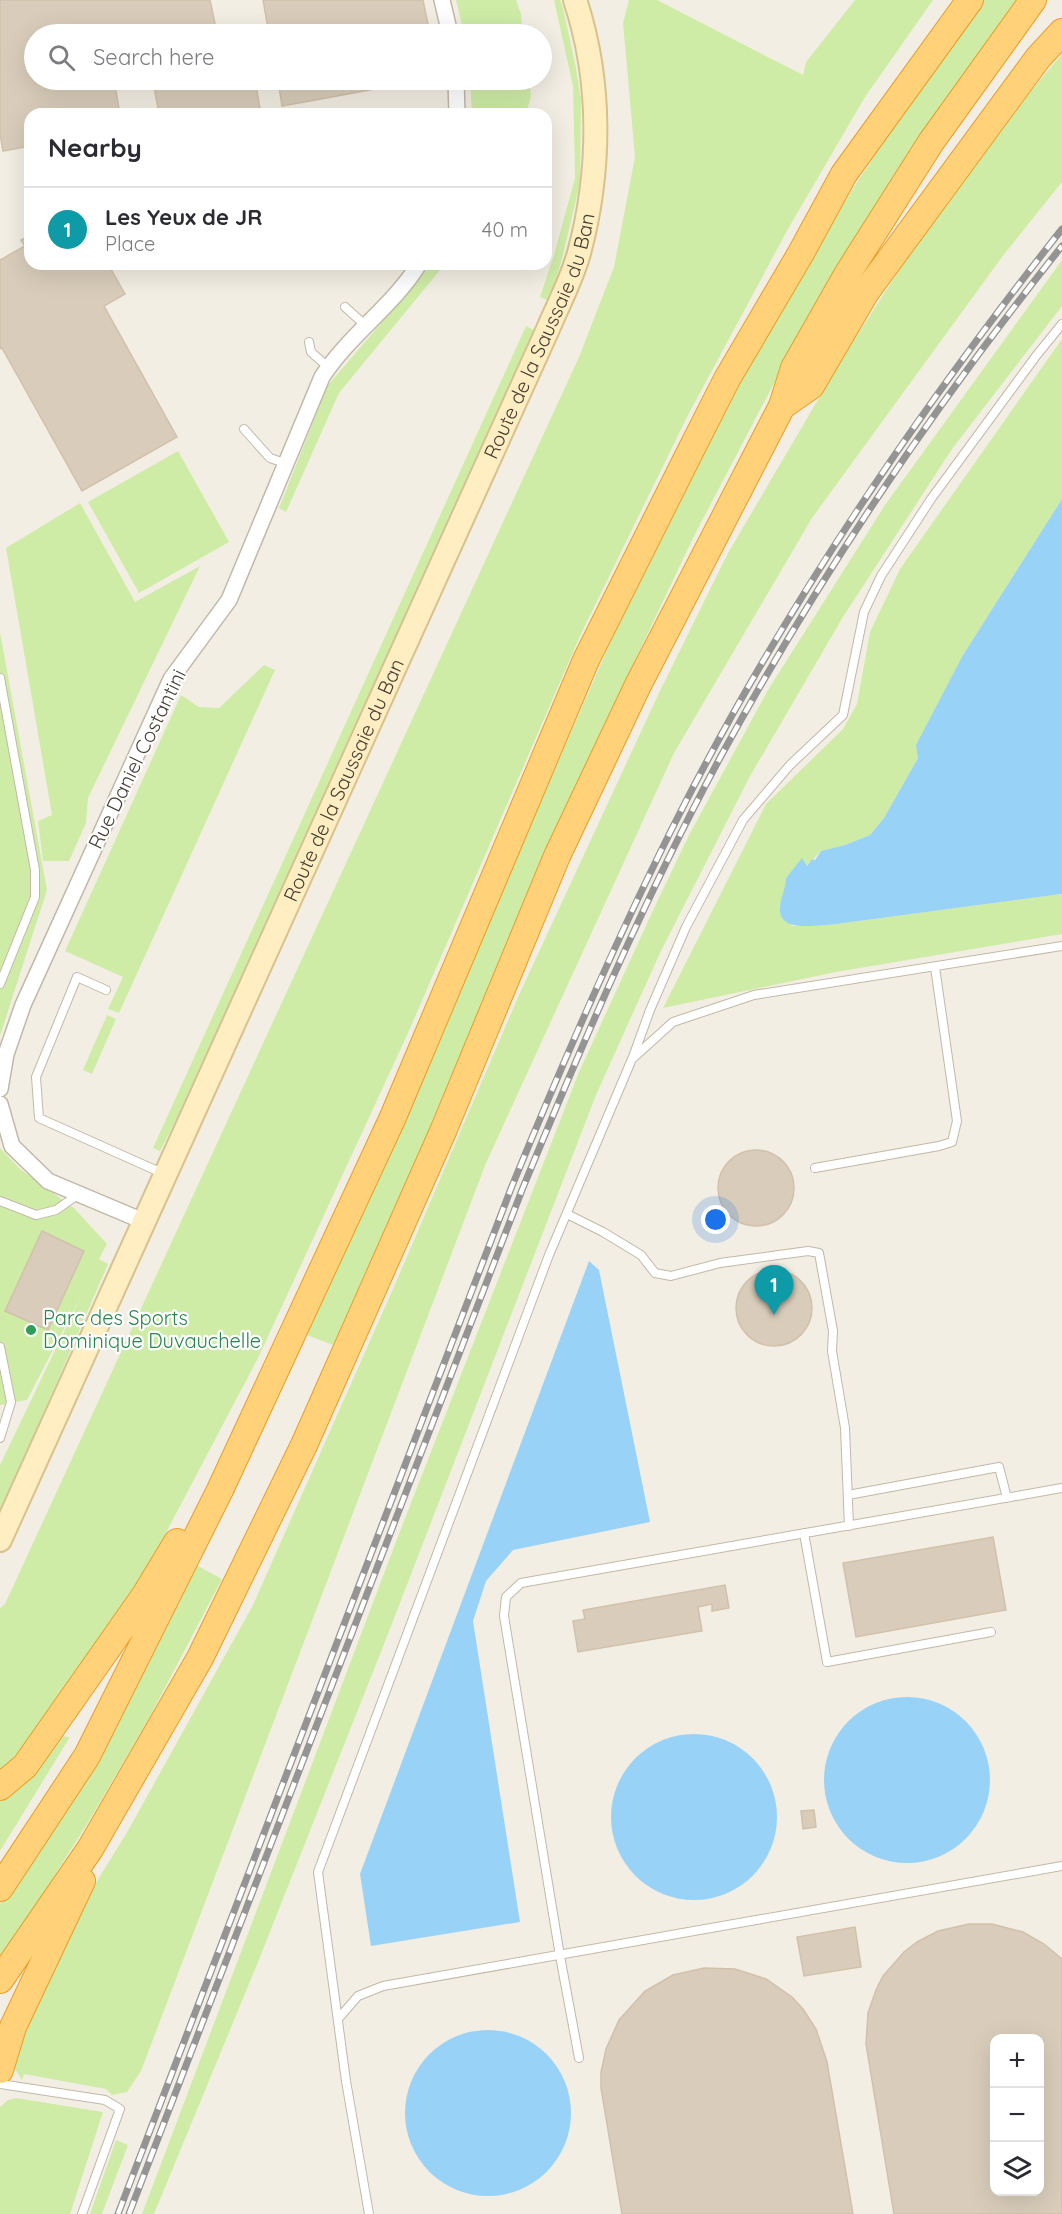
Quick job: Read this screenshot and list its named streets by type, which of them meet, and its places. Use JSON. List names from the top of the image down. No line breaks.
{"streets":{"main road":["Route de la Saussaie du Ban"],"street":["Rue Daniel Costantini"]},"places":["Parc des Sports Dominique Duvauchelle"],"page":{"search":"Search here","heading":"Nearby","list":[{"mark":"1","name":"Les Yeux de JR","note":"Place","value":"40 m"}],"pins":"1","map_buttons":["+","−"]}}
